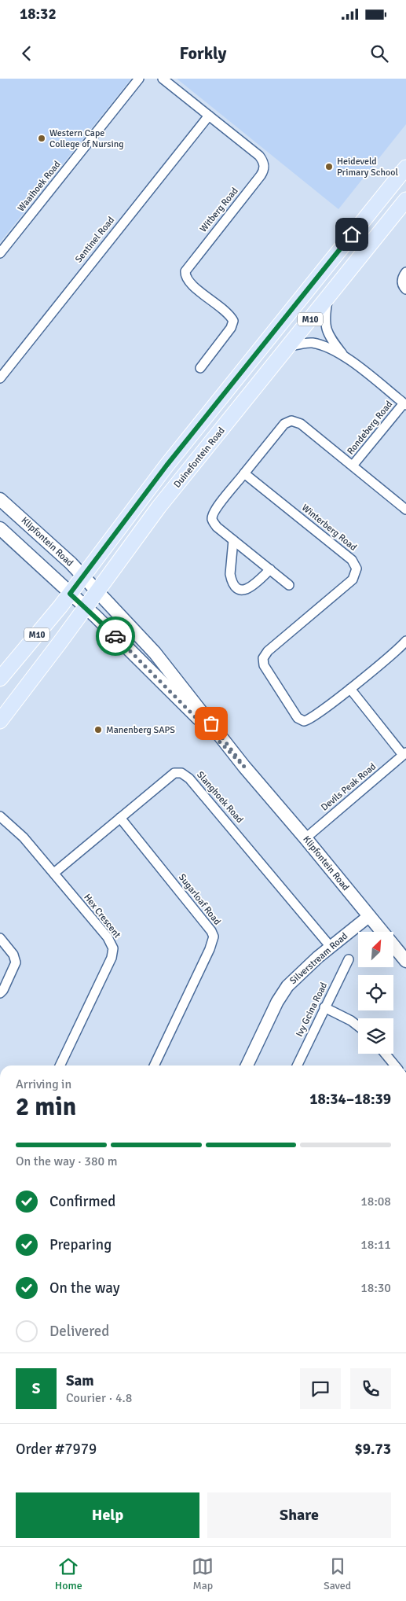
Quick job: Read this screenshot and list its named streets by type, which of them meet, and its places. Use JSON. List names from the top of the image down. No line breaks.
{"streets":{"main road":["M10","Duinefontein Road","Klipfontein Road"],"street":["Waaihoek Road","Witberg Road","Sentinel Road","Rondeberg Road","Winterberg Road","Devils Peak Road","Slanghoek Road","Sugarloaf Road","Hex Crescent","Silverstream Road","Ivy Gcina Road"]},"crossings":[["Witberg Road","Sentinel Road"],["M10","Klipfontein Road"],["Duinefontein Road","Klipfontein Road"],["Klipfontein Road","Devils Peak Road"],["Klipfontein Road","Silverstream Road"],["Slanghoek Road","Sugarloaf Road"],["Slanghoek Road","Hex Crescent"],["Slanghoek Road","Silverstream Road"]],"places":["Western Cape College of Nursing","Heideveld Primary School","Manenberg SAPS"],"north":"top right","page":{"status":"18:32","header":"Forkly","heading":["2 min","Arriving in","18:34–18:39"],"panel":["Sam","Courier · 4.8","Order #7979","$9.73"],"bar":"On the way · 380 m","list":[["Confirmed","18:08"],["Preparing","18:11"],["On the way","18:30"],"Delivered"],"round":"S","buttons":["Help","Share"],"tabs":["Home","Map","Saved"]}}
